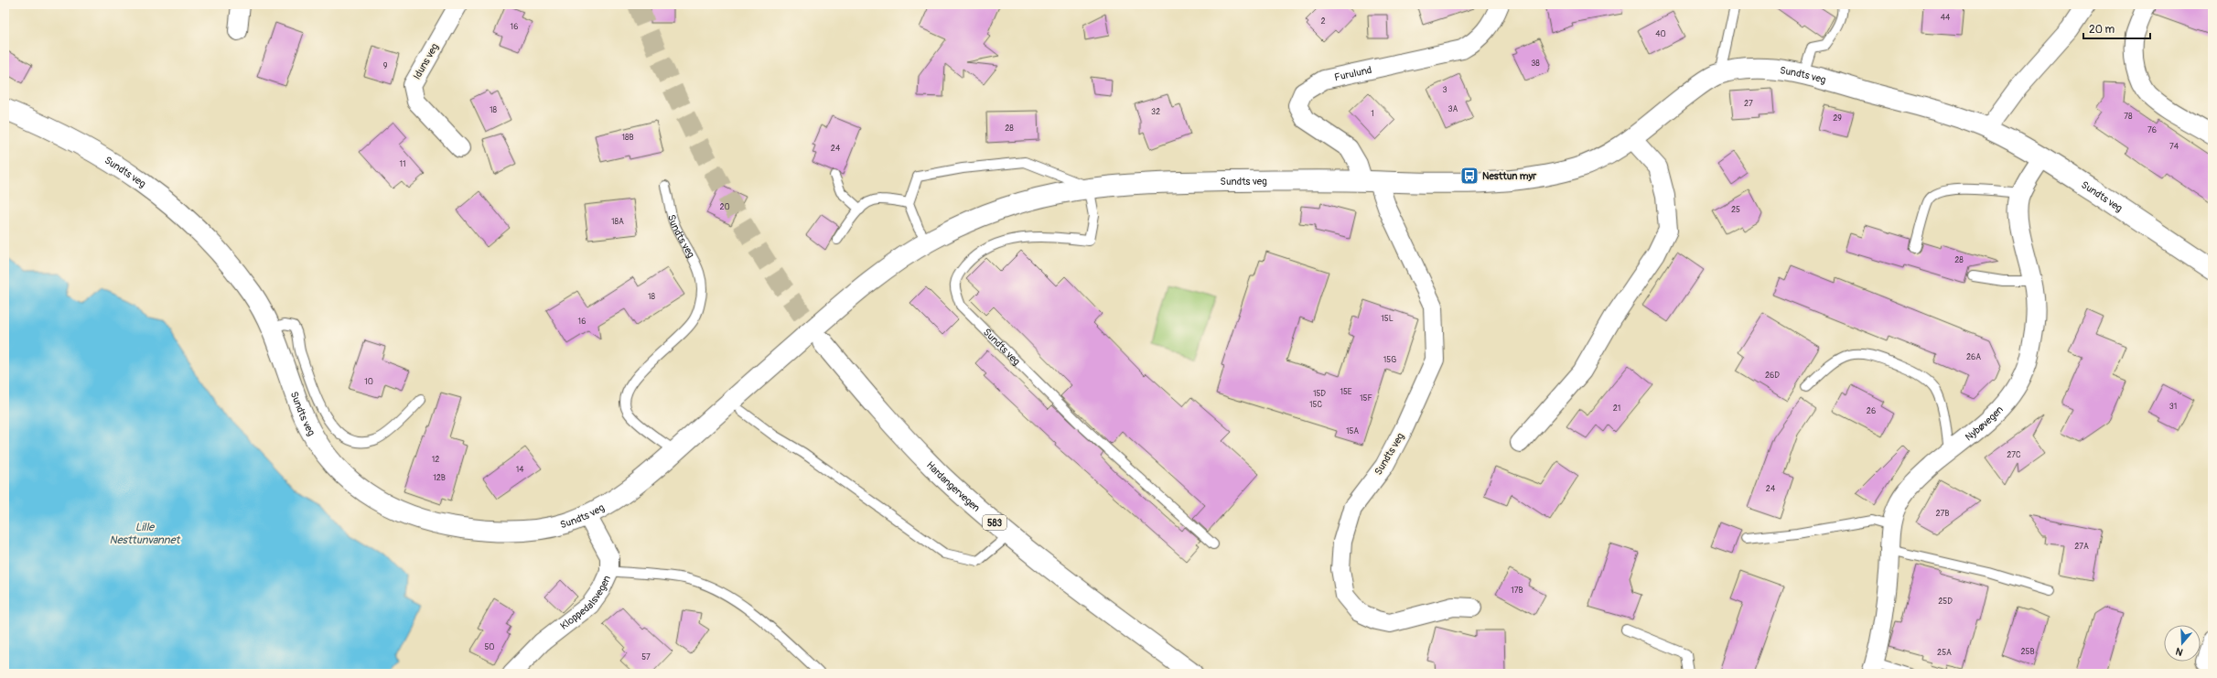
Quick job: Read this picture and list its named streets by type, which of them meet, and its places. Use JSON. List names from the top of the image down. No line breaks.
{"streets":{"street":["Iduns veg","Furulund","Sundts veg","Nybøvegen","Hardangervegen","583","Kloppedalsvegen"]},"crossings":[["Furulund","Sundts veg"],["Sundts veg","Nybøvegen"],["Sundts veg","Kloppedalsvegen"]],"water":["Lille Nesttunvannet"],"places":{"bus stop":["Nesttun myr"]},"house_numbers":["44","2","16","40","38","9","3","27","3A","18","32","1","78","29","28","76","18B","74","24","11","20","25","18A","28","18","15L","16","26A","15G","26D","10","15E","15D","15F","15C","31","21","26","15A","27C","12","14","12B","24","27B","27A","17B","25D","50","25B","25A","57"],"scale_bar":"20 m","north":"bottom"}
